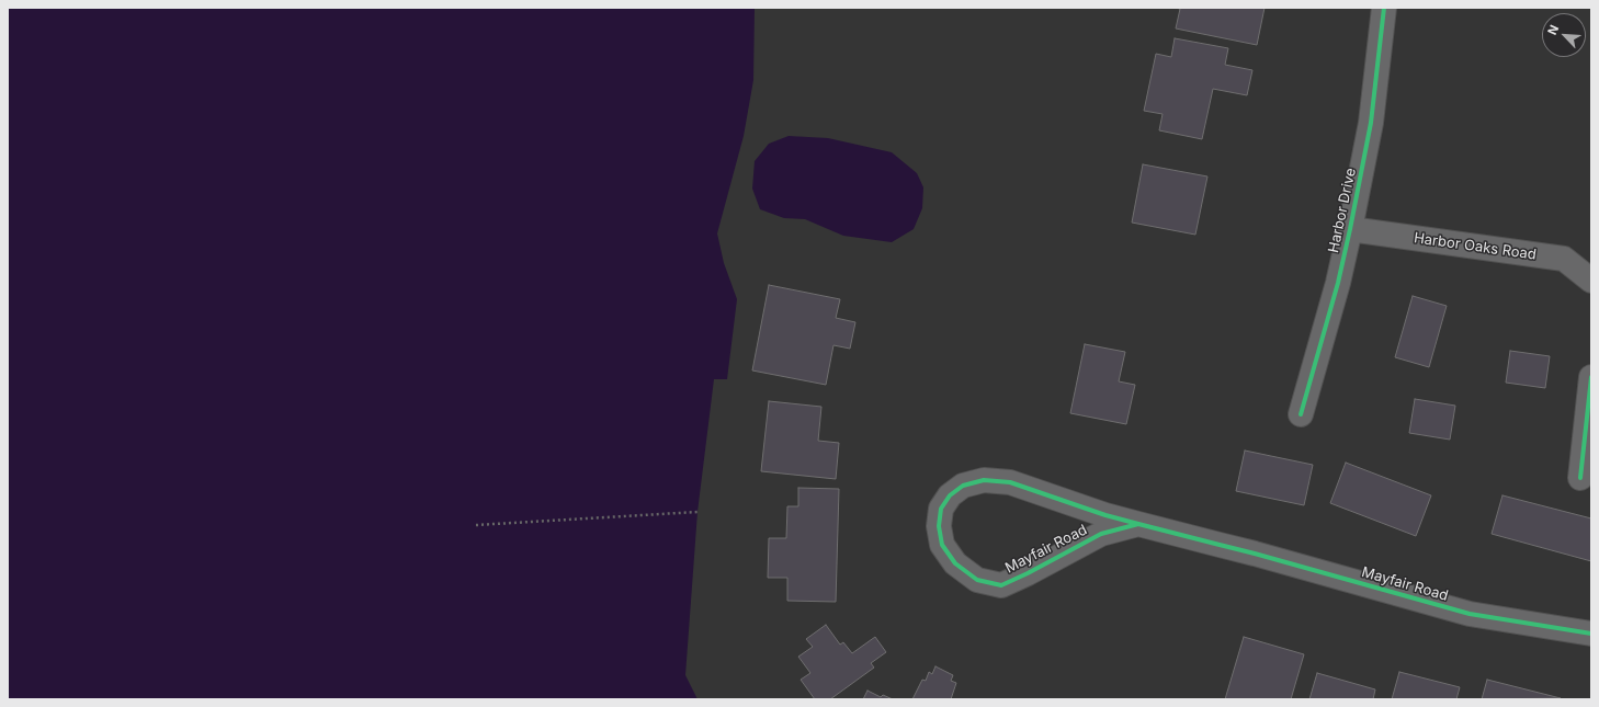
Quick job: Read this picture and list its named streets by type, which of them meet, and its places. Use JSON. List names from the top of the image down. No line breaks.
{"streets":{"street":["Harbor Drive","Harbor Oaks Road","Mayfair Road"]},"crossings":[["Harbor Drive","Harbor Oaks Road"]],"north":"top left"}
